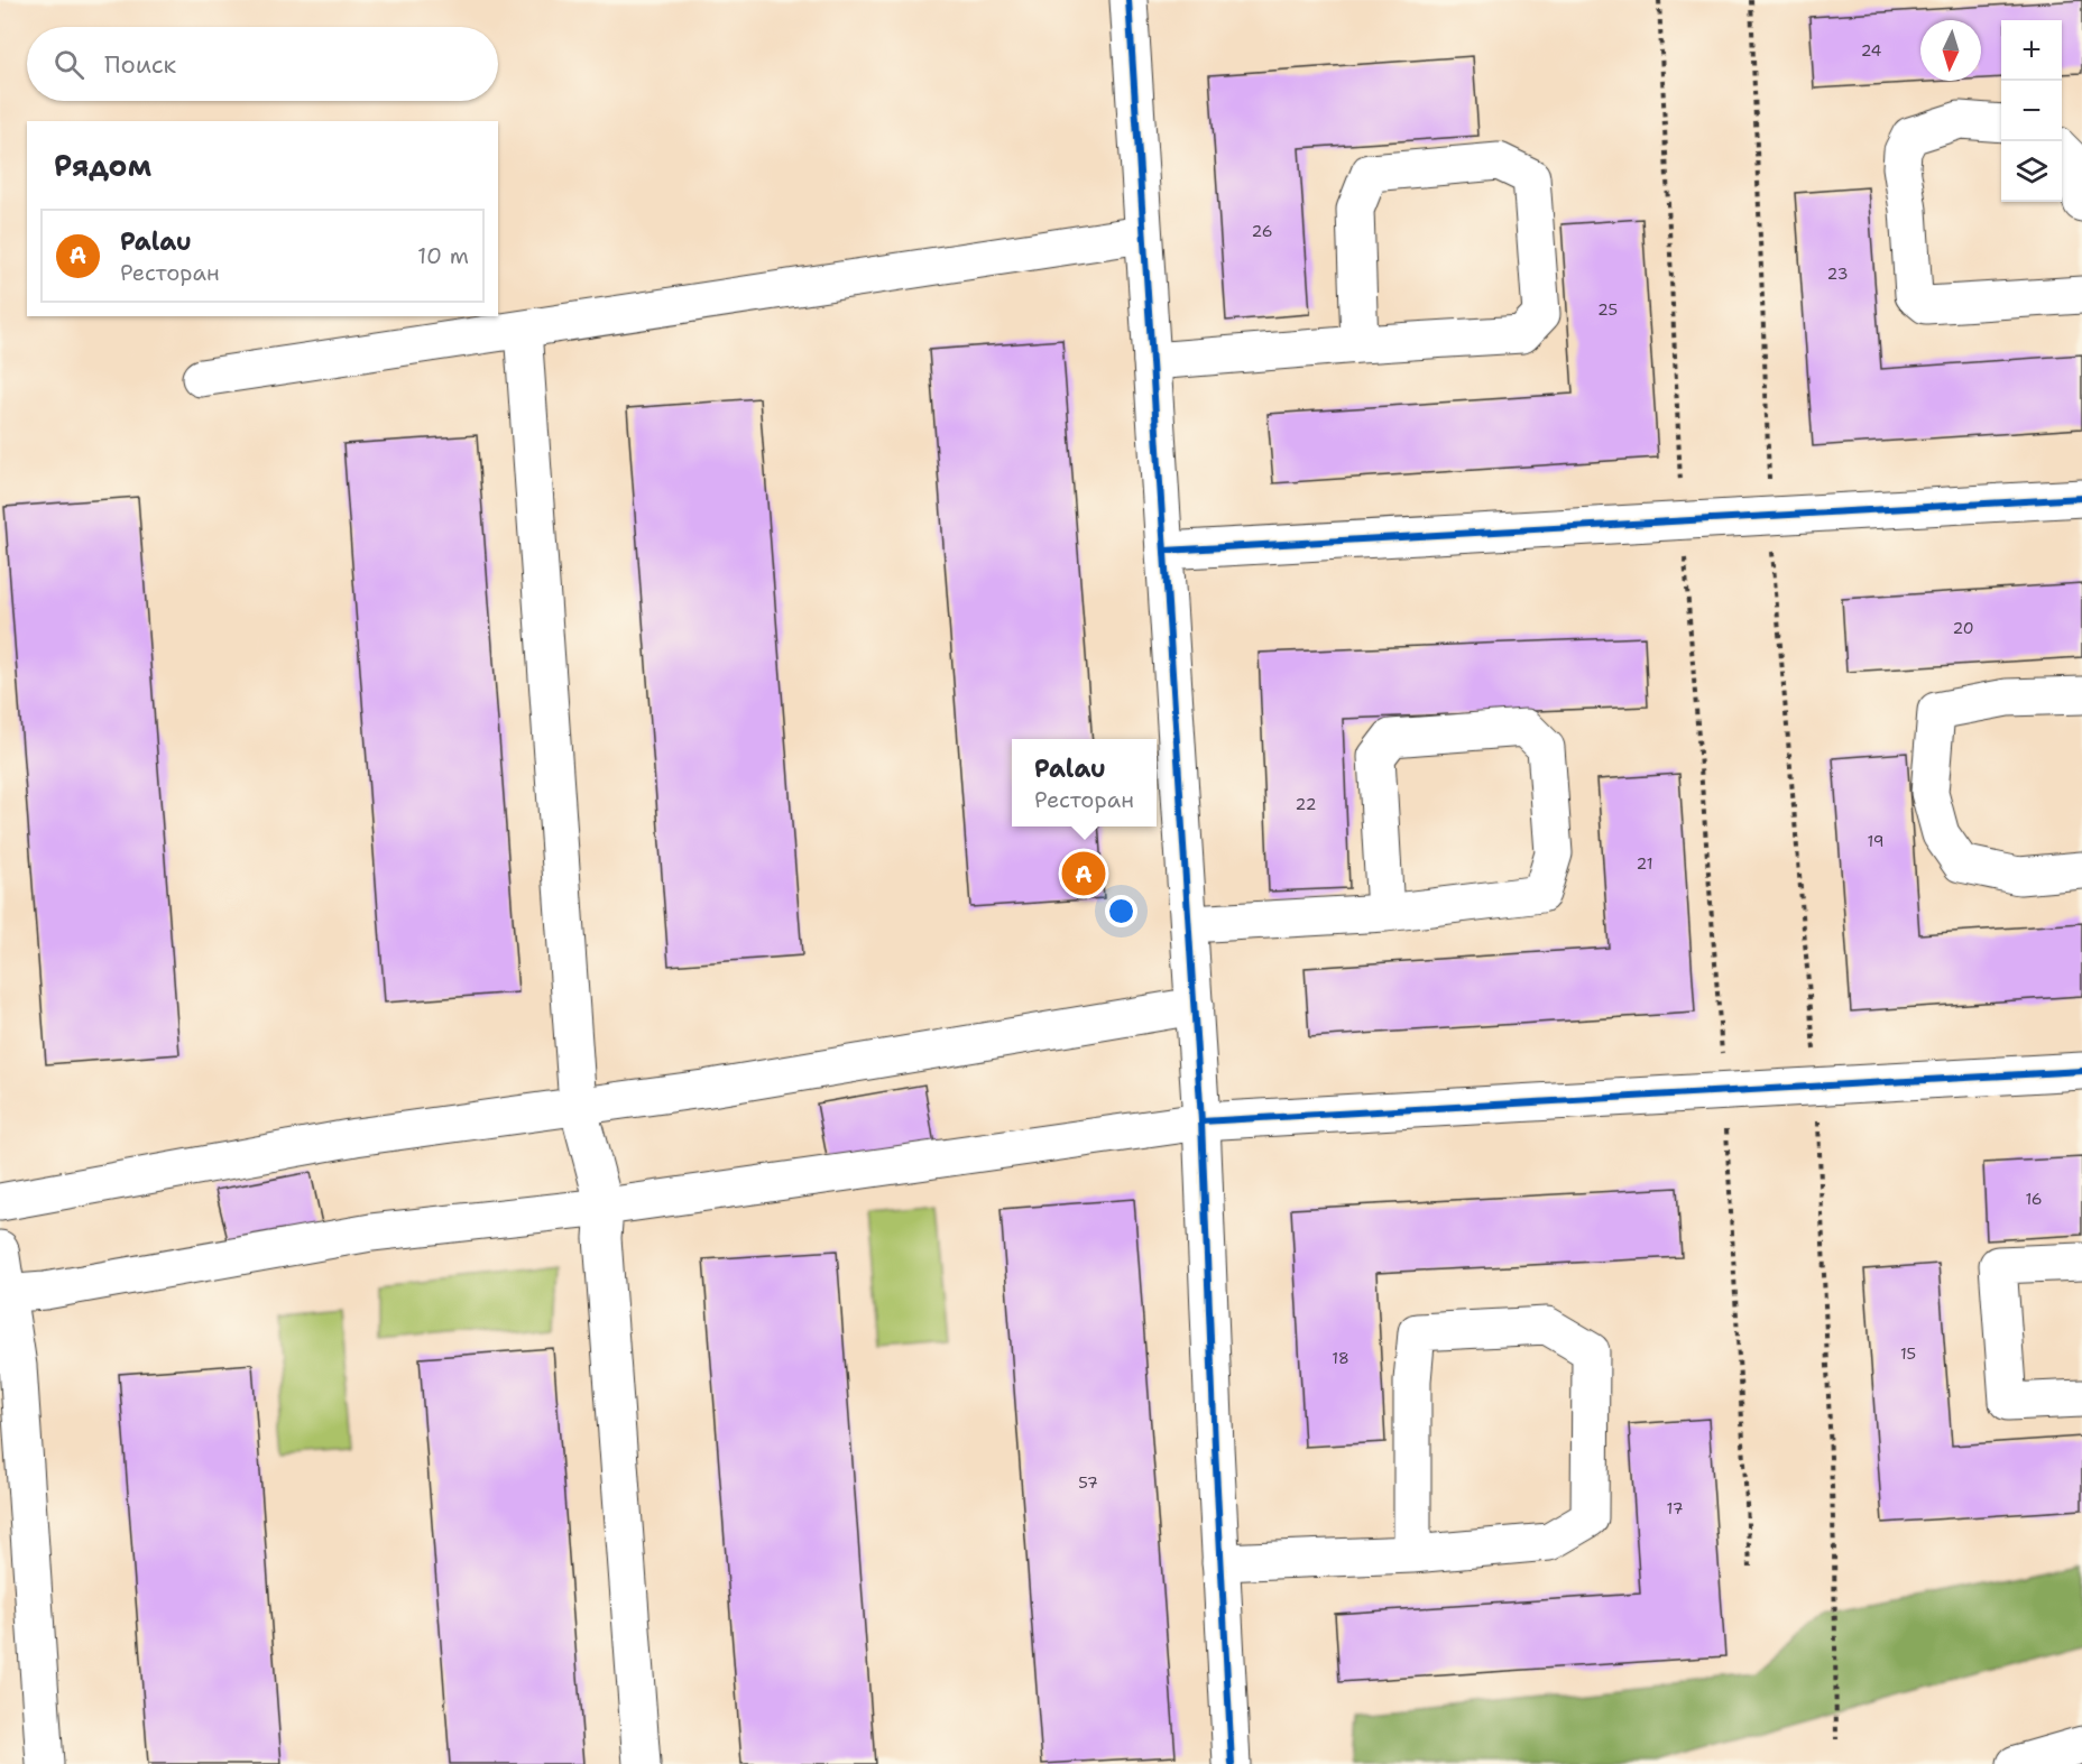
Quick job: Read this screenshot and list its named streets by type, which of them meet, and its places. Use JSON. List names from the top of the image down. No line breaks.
{"house_numbers":["24","26","23","25","20","22","19","21","16","15","18","57","17"],"north":"bottom","page":{"map_buttons":["+","−"],"search":"Поиск","heading":"Рядом","list":[{"mark":"A","name":"Palau","note":"Ресторан","value":"10 m"}],"popup":["Palau","Ресторан"],"pins":"A"}}
